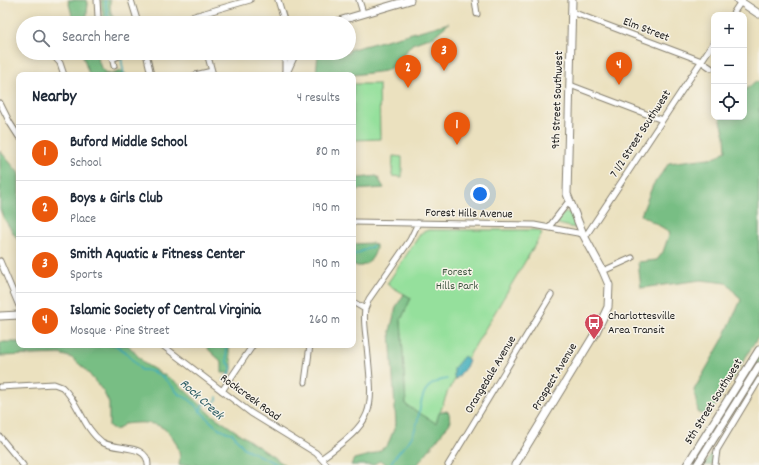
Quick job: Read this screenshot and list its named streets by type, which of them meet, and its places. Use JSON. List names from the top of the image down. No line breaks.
{"streets":{"street":["Elm Street","9th Street Southwest","7 1/2 Street Southwest","Forest Hills Avenue","Orangedale Avenue","Prospect Avenue","Rockcreek Road","5th Street Southwest"]},"crossings":[["Elm Street","9th Street Southwest"],["Elm Street","7 1/2 Street Southwest"],["9th Street Southwest","7 1/2 Street Southwest"],["9th Street Southwest","Forest Hills Avenue"],["9th Street Southwest","Prospect Avenue"],["7 1/2 Street Southwest","Forest Hills Avenue"],["7 1/2 Street Southwest","Prospect Avenue"],["Forest Hills Avenue","Prospect Avenue"]],"water":["Rock Creek"],"parks":["Forest Hills Park"],"places":{"bus stop":["Charlottesville Area Transit"]},"page":{"map_buttons":["+","−"],"search":"Search here","pins":["3","4","2","1"],"heading":["Nearby","4 results"],"list":[{"mark":"1","name":"Buford Middle School","note":"School","value":"80 m"},{"mark":"2","name":"Boys & Girls Club","note":"Place","value":"190 m"},{"mark":"3","name":"Smith Aquatic & Fitness Center","note":"Sports","value":"190 m"},{"mark":"4","name":"Islamic Society of Central Virginia","note":"Mosque · Pine Street","value":"260 m"}]}}
